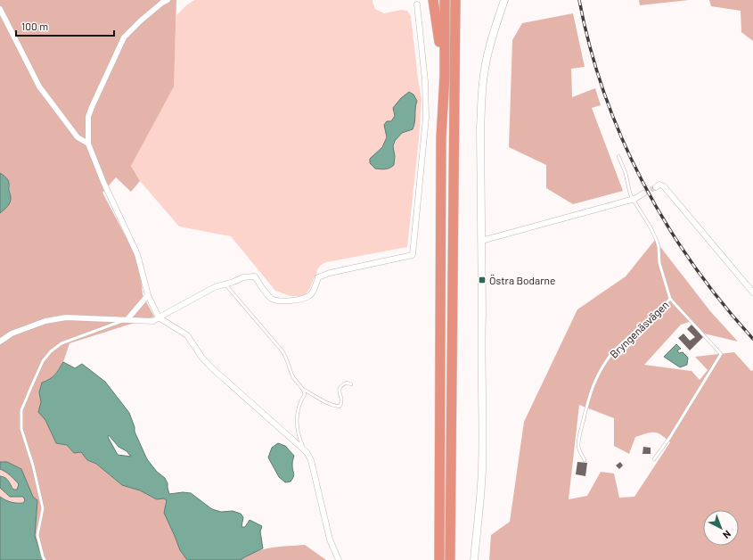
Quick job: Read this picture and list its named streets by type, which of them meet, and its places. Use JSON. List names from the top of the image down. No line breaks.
{"streets":{"lane":["Bryngenäsvägen"]},"places":{"transit":["Östra Bodarne"]},"scale_bar":"100 m","north":"bottom right"}
